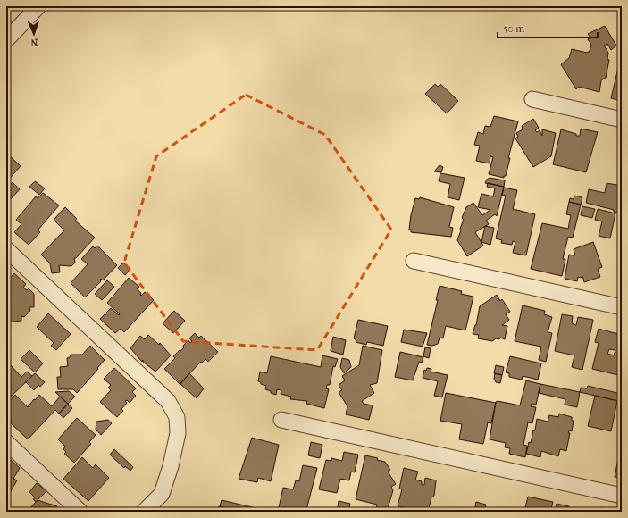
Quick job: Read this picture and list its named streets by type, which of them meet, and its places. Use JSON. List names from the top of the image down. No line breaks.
{"scale_bar":"50 m","north":"bottom"}
